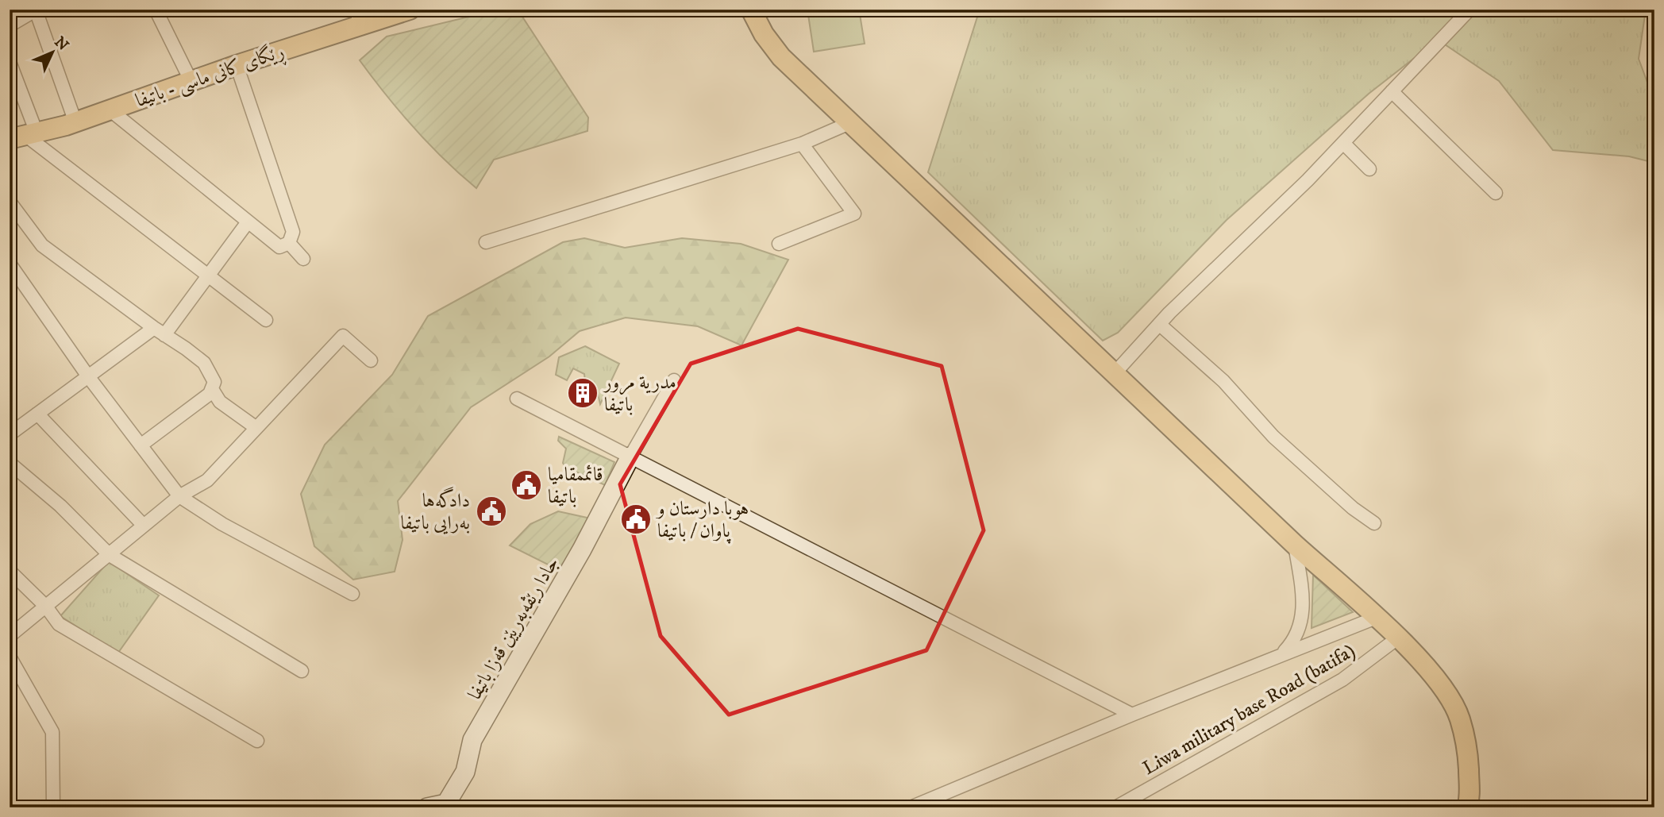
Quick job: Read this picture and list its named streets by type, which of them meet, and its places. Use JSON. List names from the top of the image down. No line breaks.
{"streets":{"main road":["ڕێگای کانی ماسی - باتيفا"],"street":["جادا رێڤه‌به‌ريێن قه‌زا باتيفا","Liwa military base Road (batifa)"]},"places":{"building":["مدرية مرور باتيفا"],"public building":["قائممقاميا باتيفا","دادگه‌ها به‌رايى باتيفا","هوبا دارستان و پاوان / باتيفا"]},"north":"top right"}
